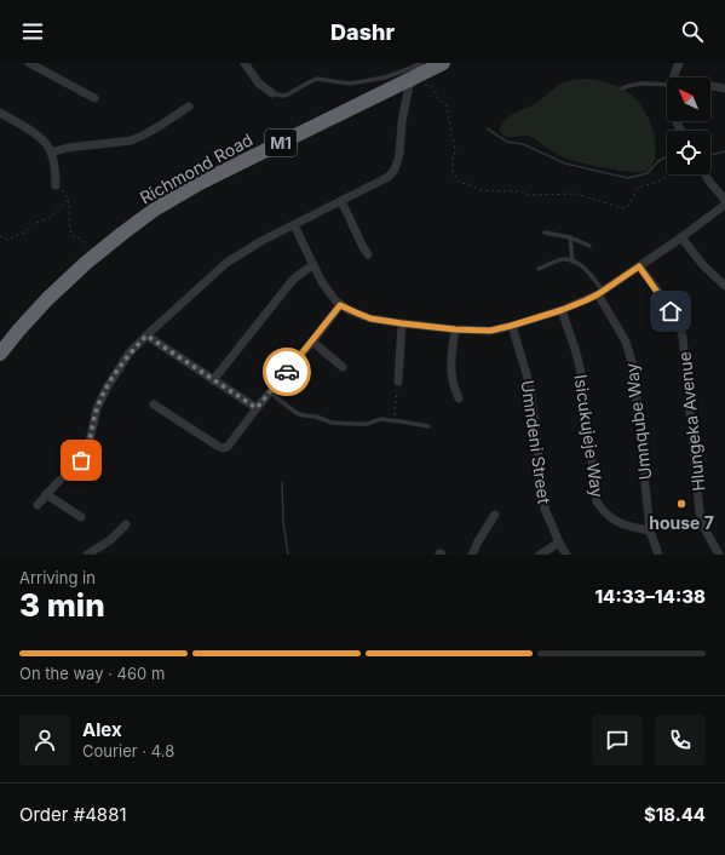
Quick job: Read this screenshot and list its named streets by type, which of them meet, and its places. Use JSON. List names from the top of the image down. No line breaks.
{"streets":{"highway":["M1","Richmond Road"],"street":["Umnqube Way","Hlungeka Avenue","Isicukujeje Way","Umndeni Street"]},"crossings":[["Umnqube Way","Isicukujeje Way"]],"places":["house 7"],"north":"top left","page":{"header":"Dashr","heading":["3 min","Arriving in","14:33–14:38"],"panel":["Alex","Courier · 4.8","Order #4881","$18.44"],"bar":"On the way · 460 m"}}
